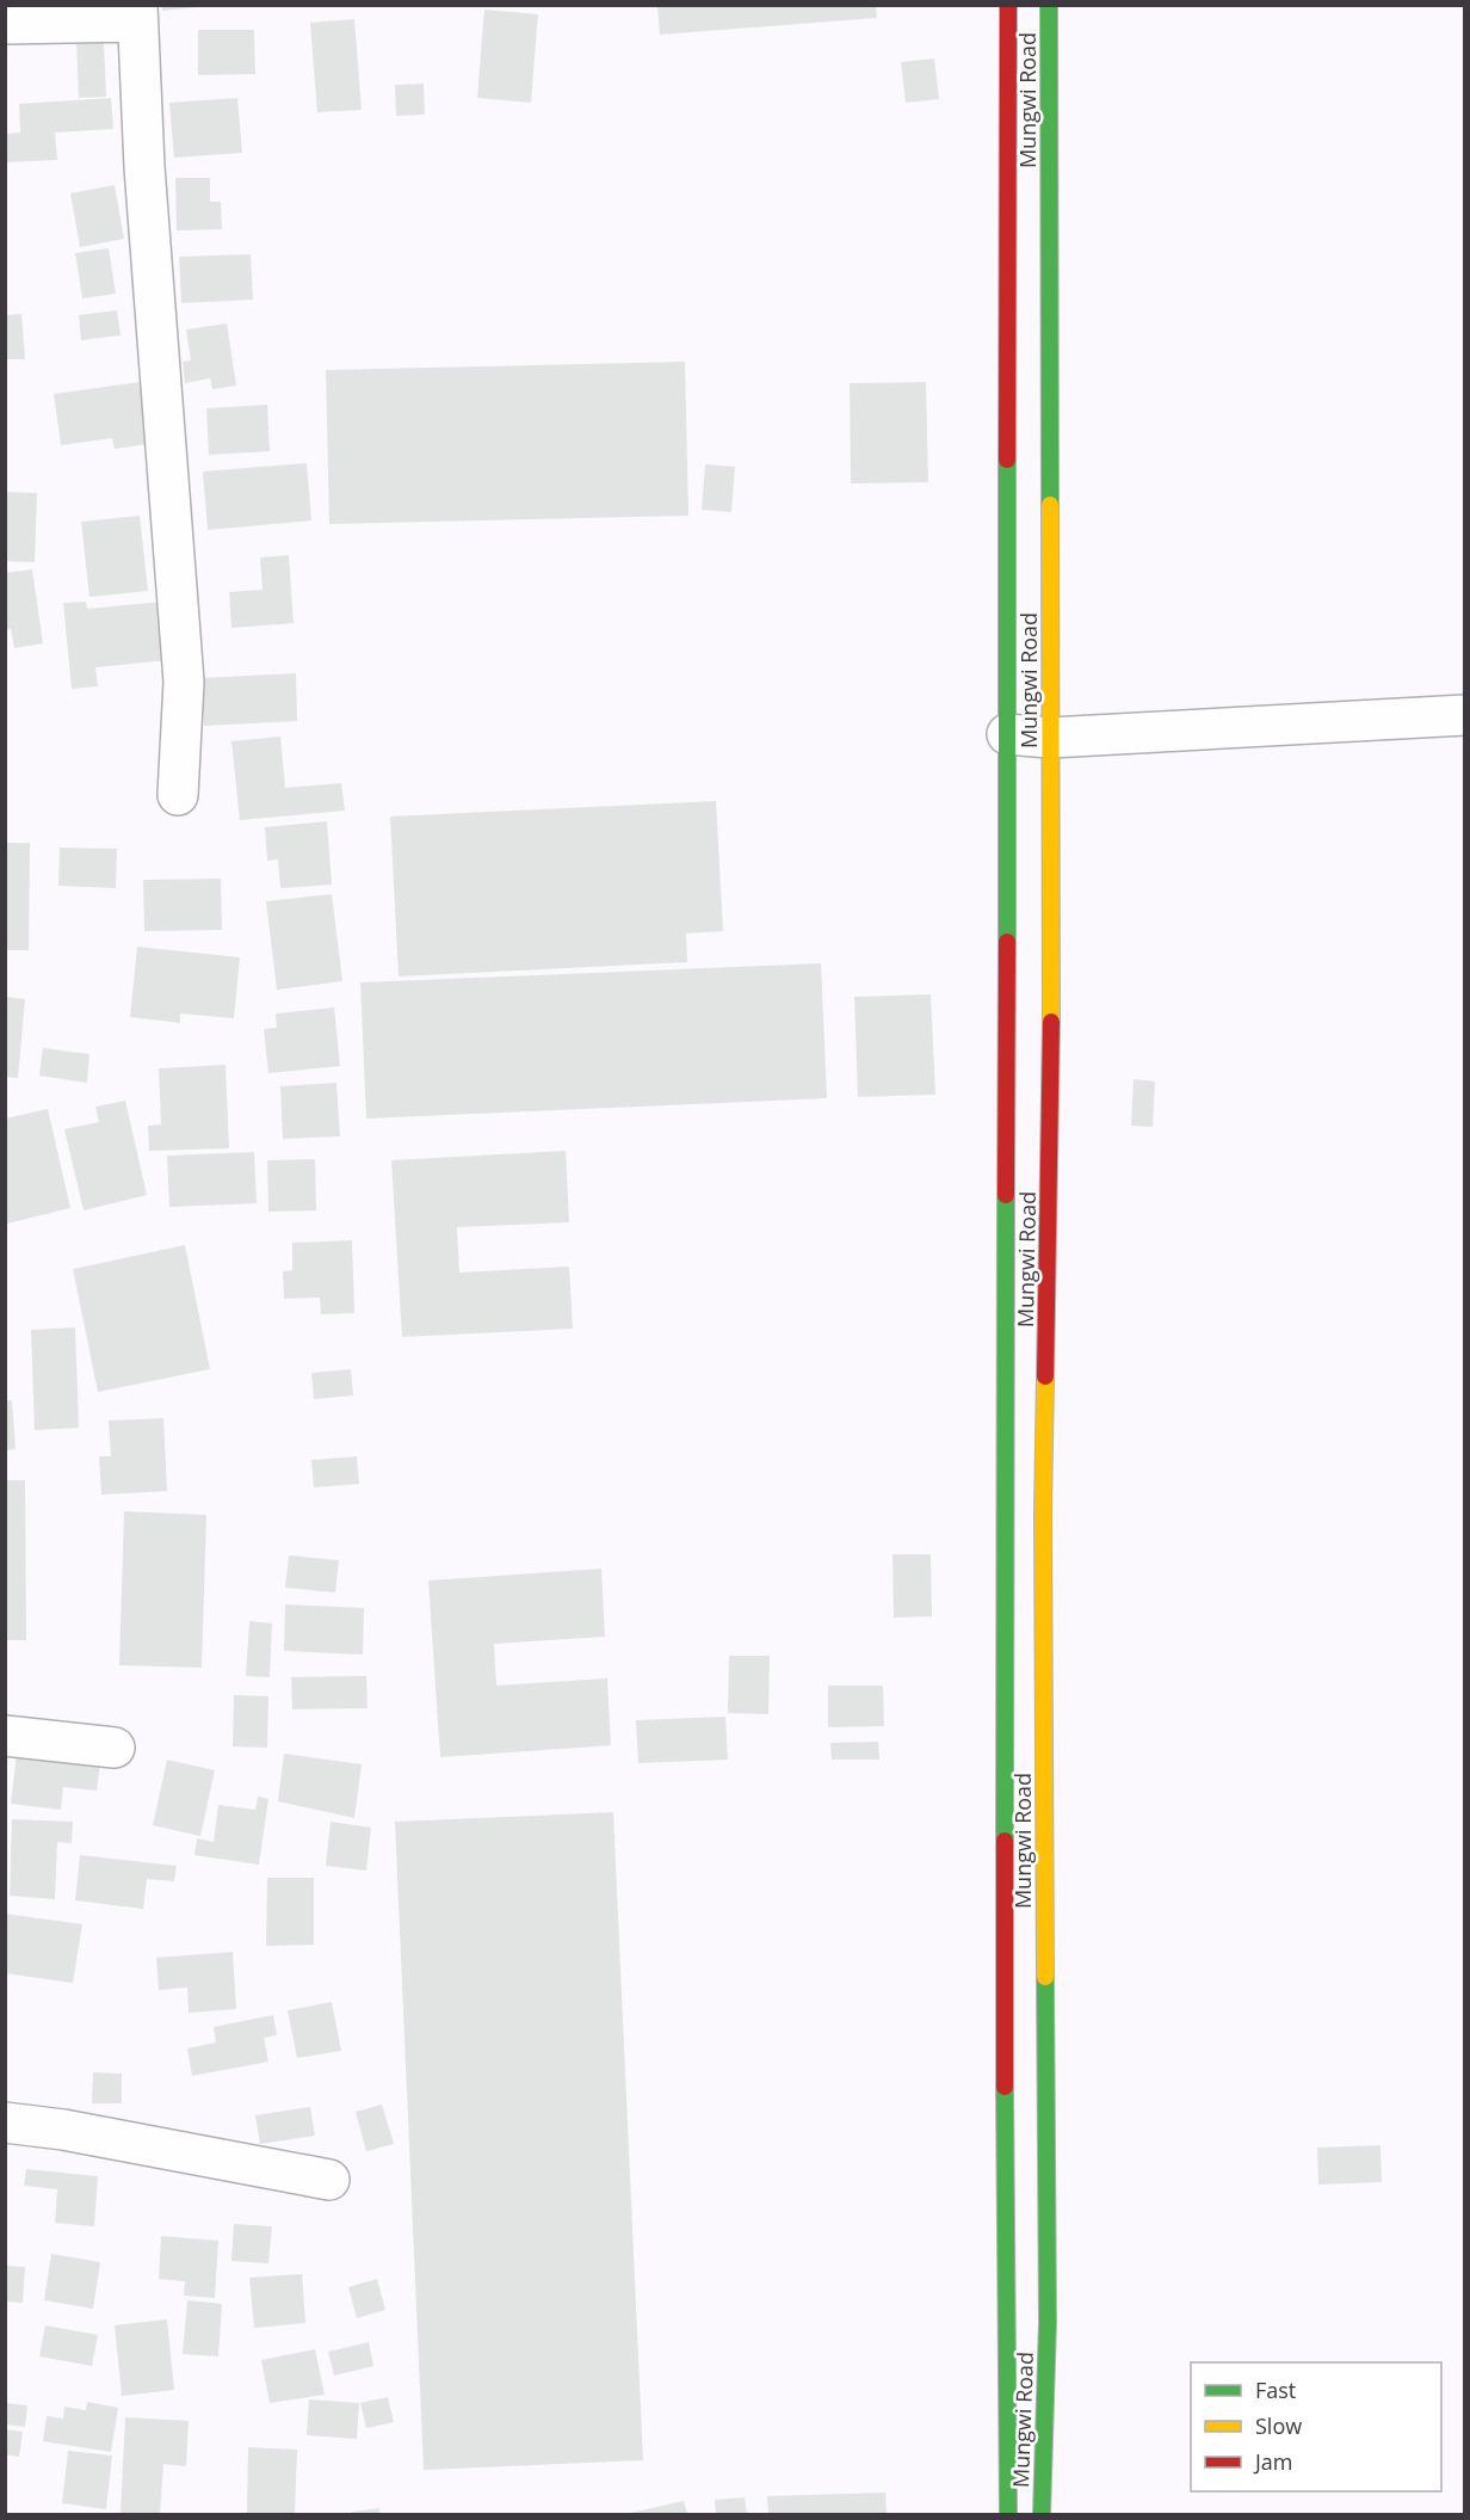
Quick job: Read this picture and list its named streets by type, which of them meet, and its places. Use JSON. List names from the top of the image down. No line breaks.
{"streets":{"main road":["Mungwi Road"]},"legend":["Fast","Slow","Jam"]}
